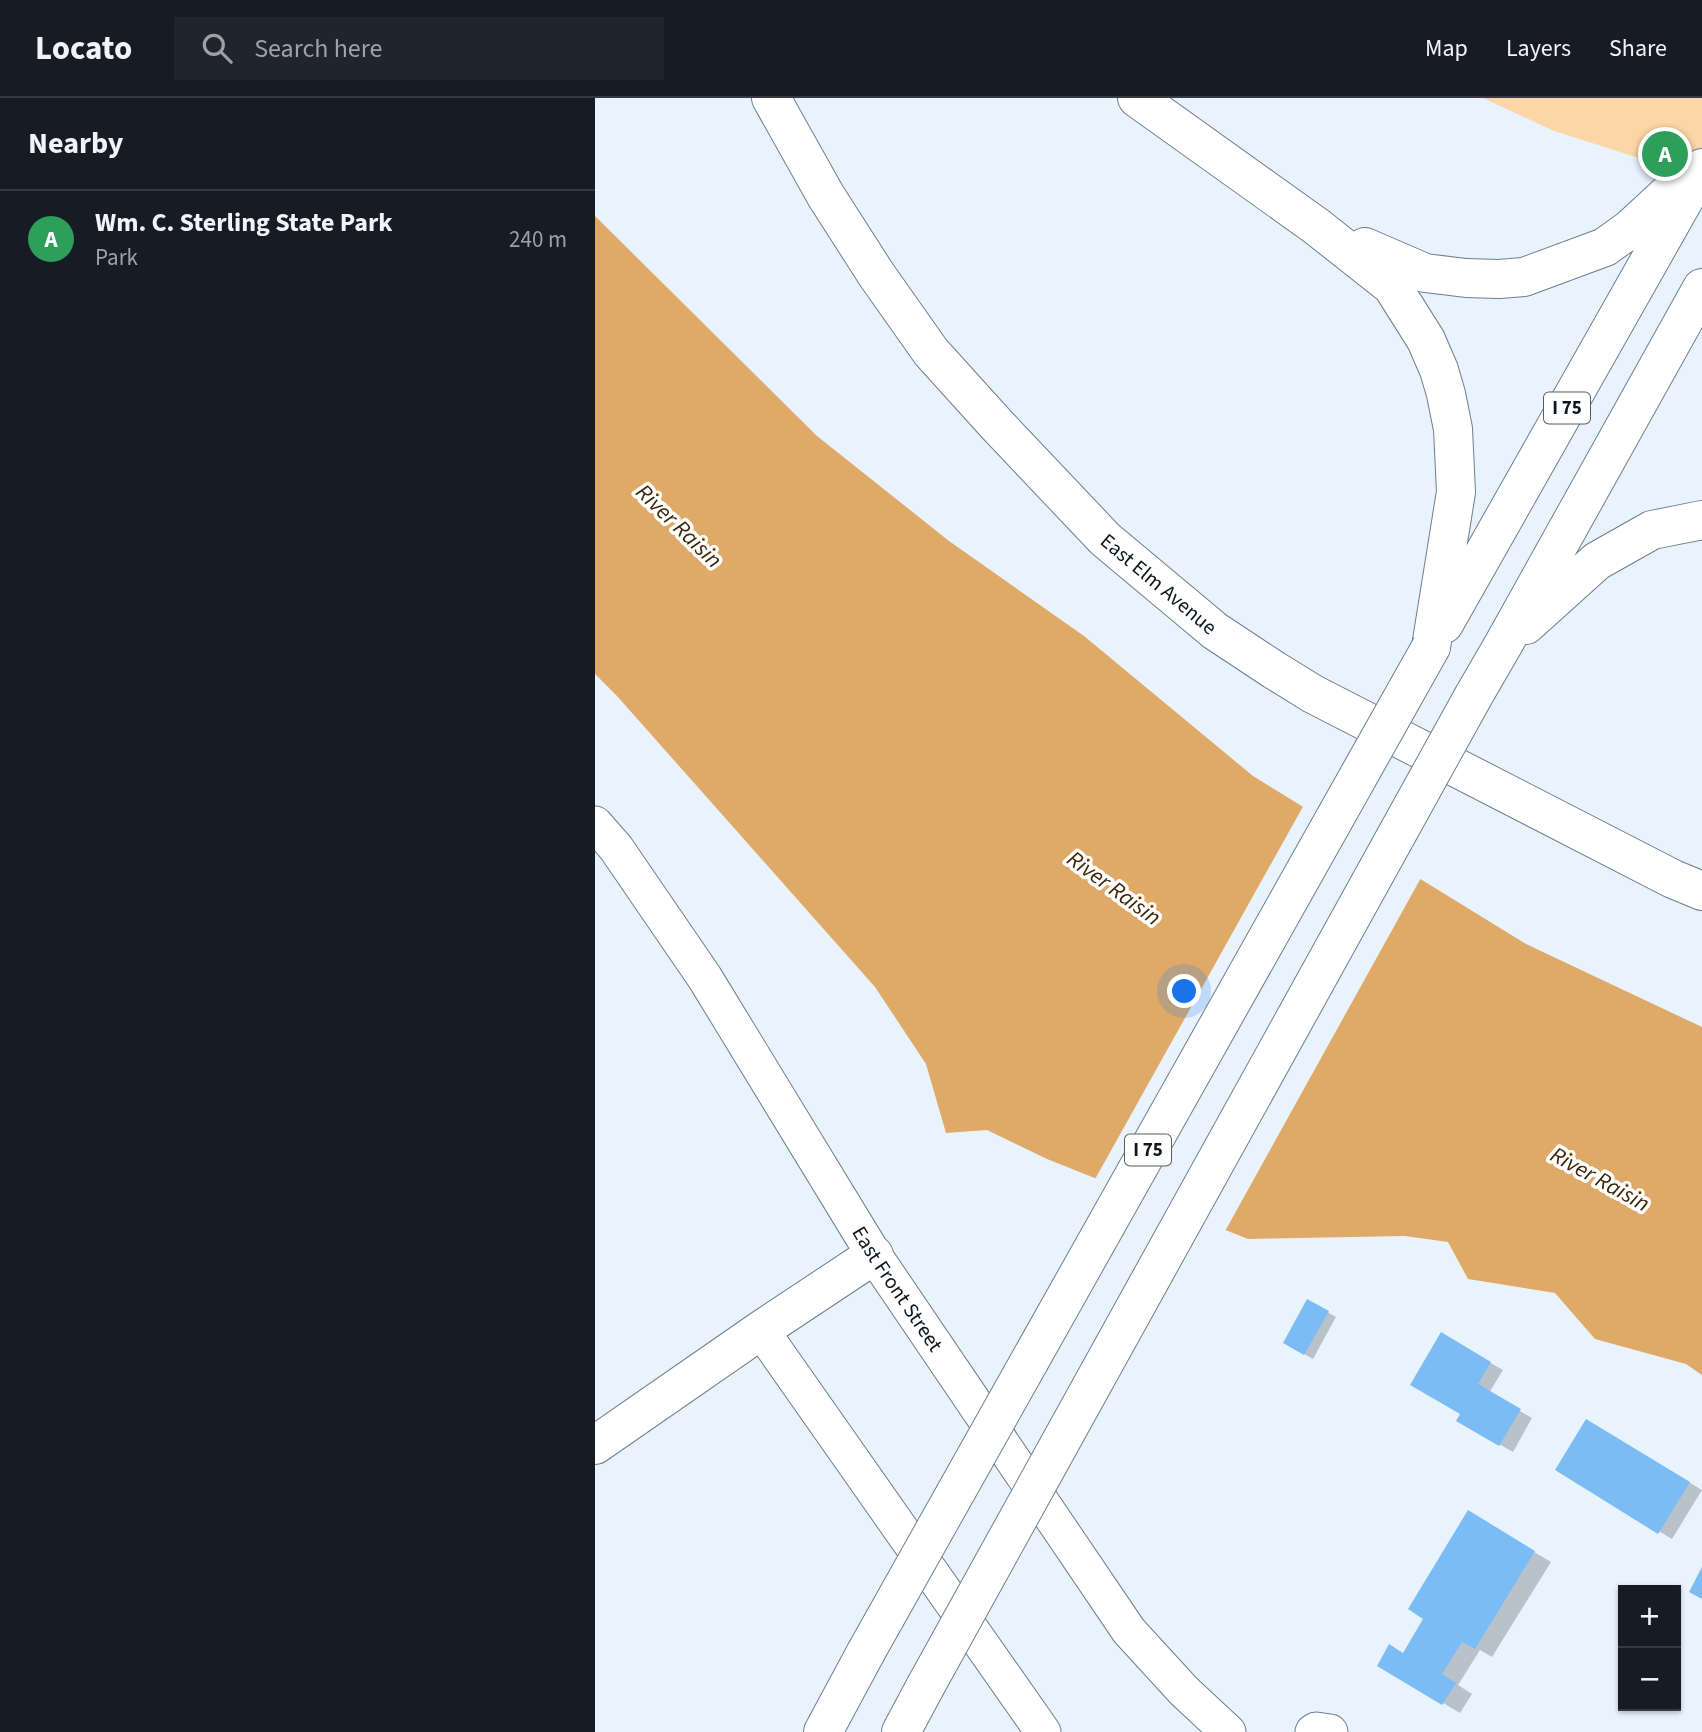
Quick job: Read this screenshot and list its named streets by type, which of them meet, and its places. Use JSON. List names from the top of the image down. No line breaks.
{"streets":{"main road":["I 75","East Elm Avenue"],"street":["East Front Street"]},"water":["River Raisin"],"page":{"header":"Locato","search":"Search here","nav":["Map","Layers","Share"],"heading":"Nearby","pins":"A","list":[{"mark":"A","name":"Wm. C. Sterling State Park","note":"Park","value":"240 m"}],"map_buttons":["+","−"]}}
